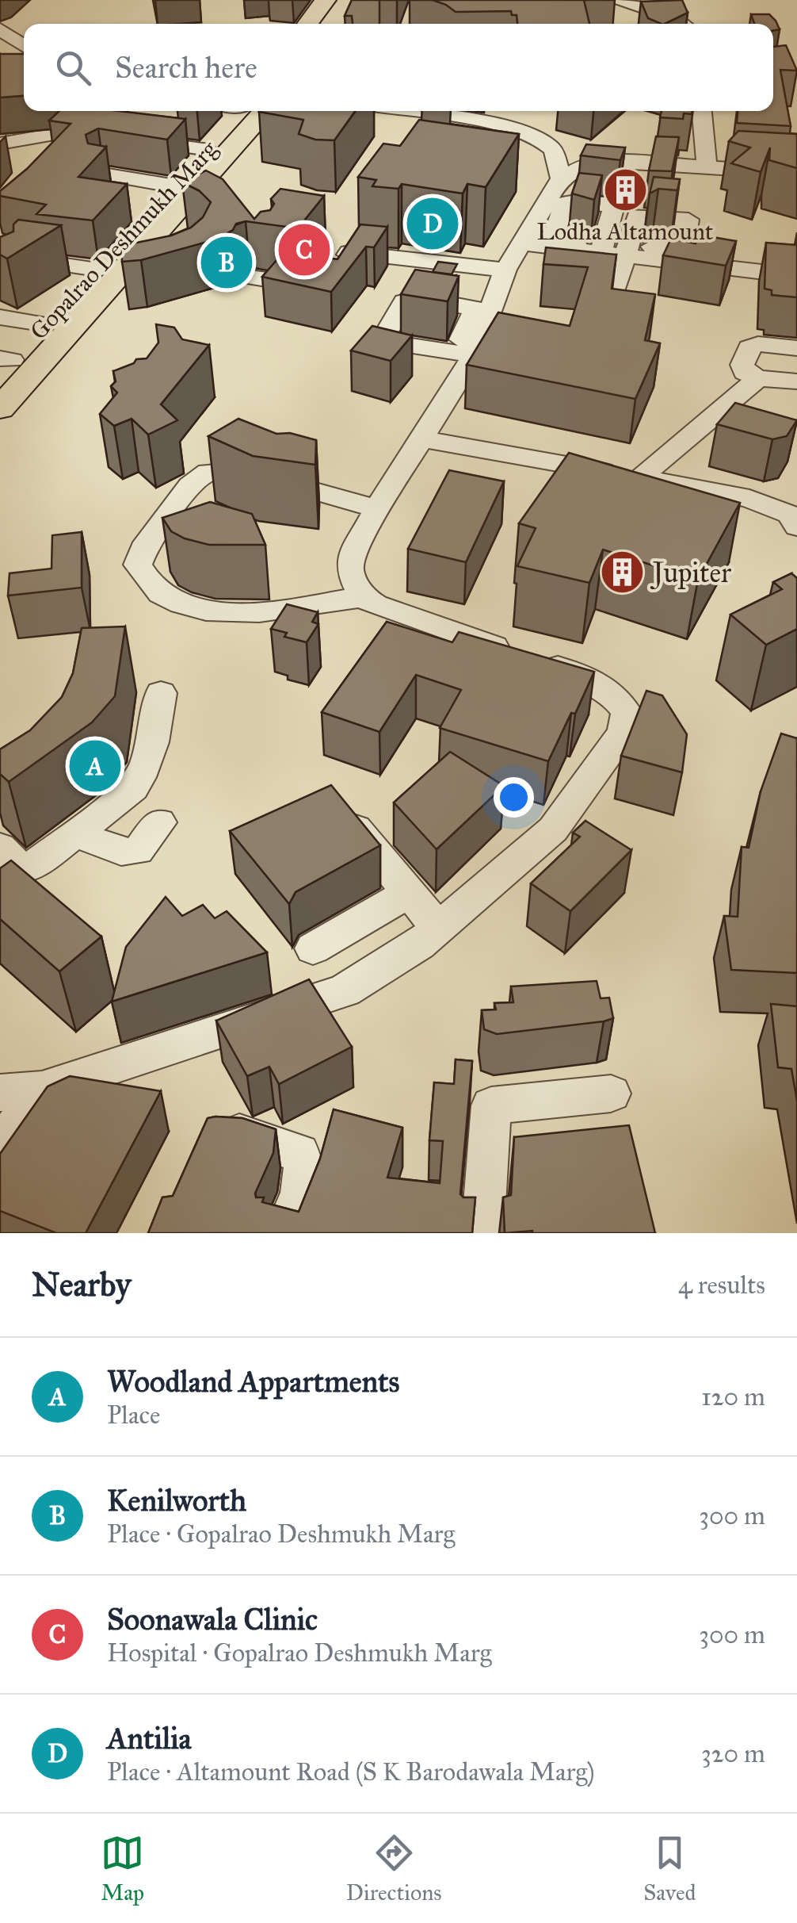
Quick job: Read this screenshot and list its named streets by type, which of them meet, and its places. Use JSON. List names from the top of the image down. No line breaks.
{"streets":{"main road":["Gopalrao Deshmukh Marg"]},"places":{"building":["Lodha Altamount","Jupiter"]},"page":{"search":"Search here","pins":["D","C","B","A"],"heading":["Nearby","4 results"],"list":[{"mark":"A","name":"Woodland Appartments","note":"Place","value":"120 m"},{"mark":"B","name":"Kenilworth","note":"Place · Gopalrao Deshmukh Marg","value":"300 m"},{"mark":"C","name":"Soonawala Clinic","note":"Hospital · Gopalrao Deshmukh Marg","value":"300 m"},{"mark":"D","name":"Antilia","note":"Place · Altamount Road (S K Barodawala Marg)","value":"320 m"}],"nav":["Map","Directions","Saved"]}}
